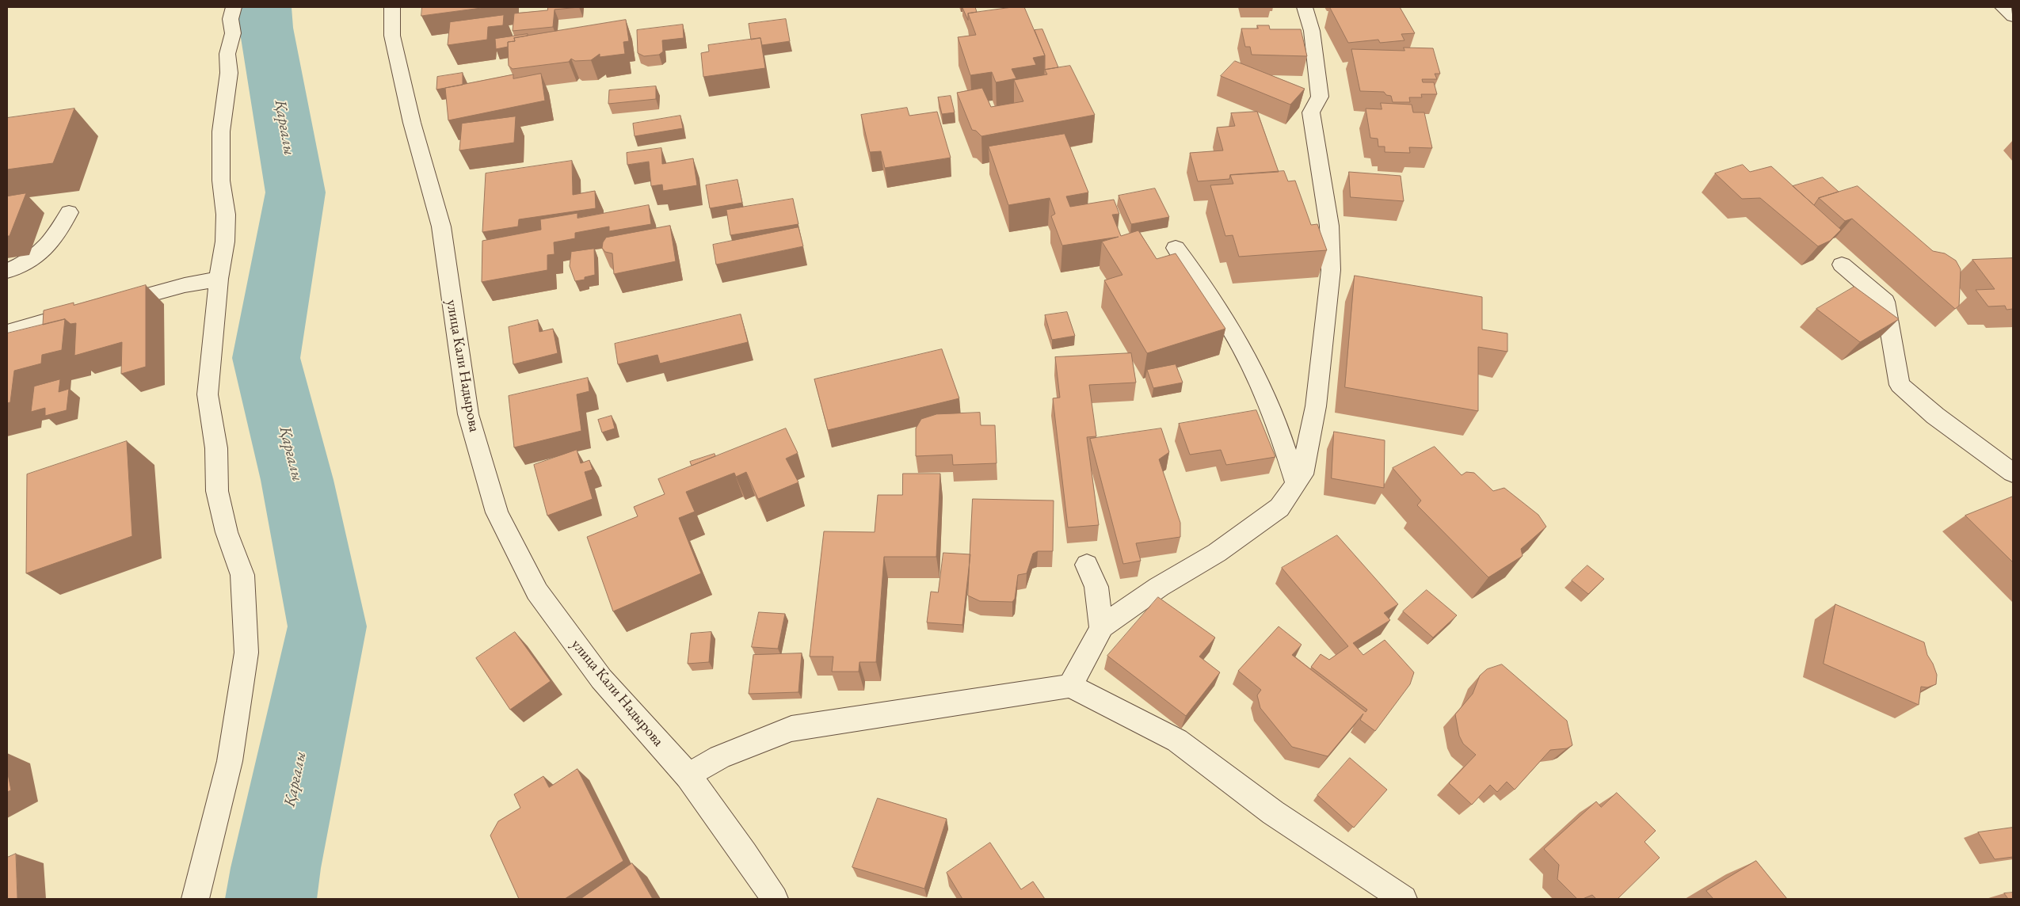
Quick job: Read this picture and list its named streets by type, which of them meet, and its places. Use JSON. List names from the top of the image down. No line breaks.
{"streets":{"street":["улица Кали Надырова"]},"water":["Қарғалы"]}
